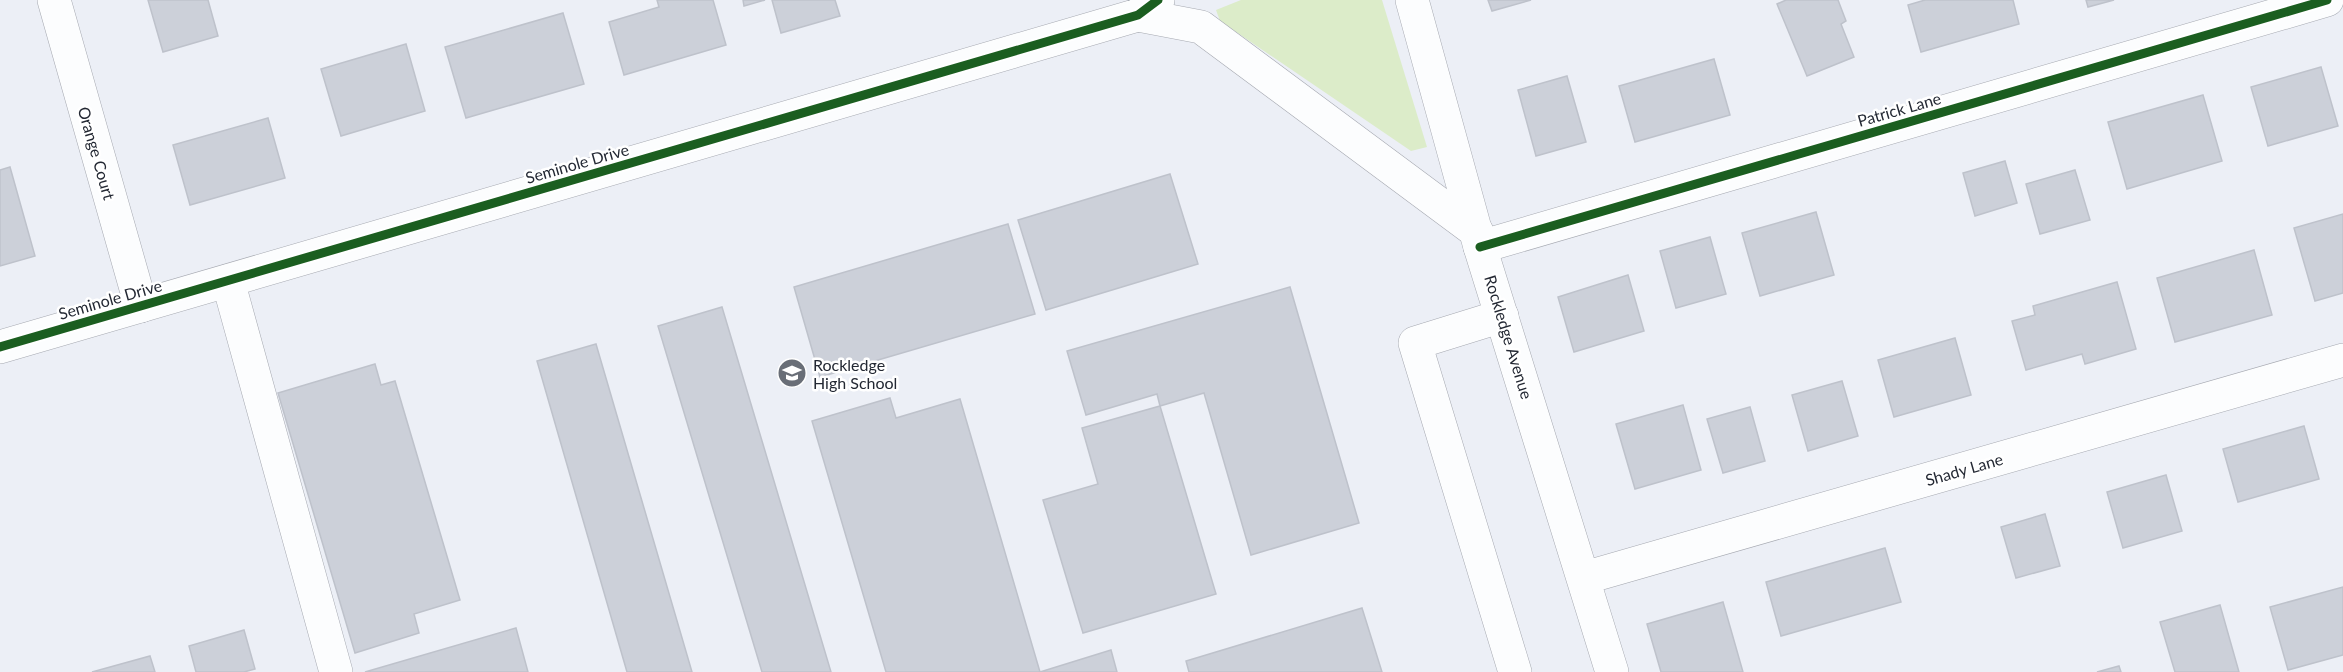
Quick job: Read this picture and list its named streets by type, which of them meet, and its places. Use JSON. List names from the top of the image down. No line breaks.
{"streets":{"street":["Patrick Lane","Orange Court","Seminole Drive","Rockledge Avenue","Shady Lane"]},"crossings":[["Patrick Lane","Rockledge Avenue"],["Orange Court","Seminole Drive"],["Rockledge Avenue","Shady Lane"]],"places":{"school or university":["Rockledge High School"]}}
